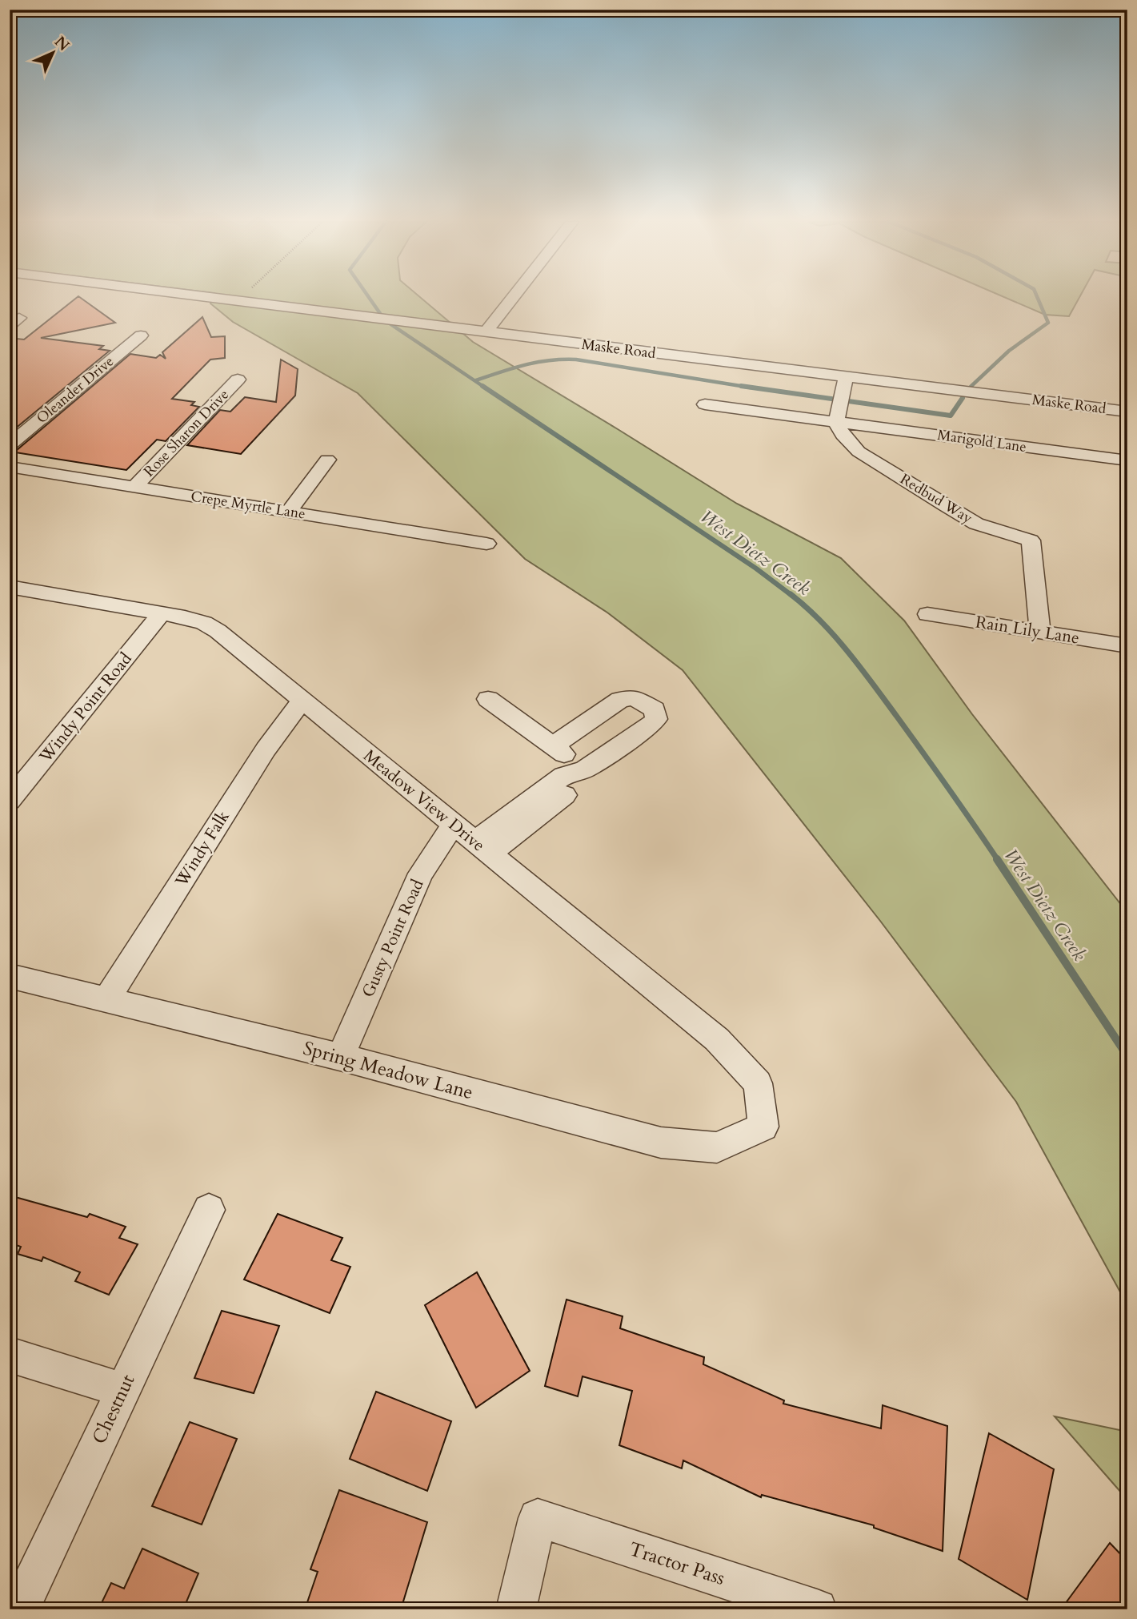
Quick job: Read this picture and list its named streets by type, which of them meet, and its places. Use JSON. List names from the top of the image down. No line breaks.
{"streets":{"street":["Maske Road","Oleander Drive","Rose Sharon Drive","Marigold Lane","Redbud Way","Crepe Myrtle Lane","Rain Lily Lane","Windy Point Road","Meadow View Drive","Windy Falk","Gusty Point Road","Spring Meadow Lane","Chestnut","Tractor Pass"]},"crossings":[["Rose Sharon Drive","Crepe Myrtle Lane"],["Marigold Lane","Redbud Way"],["Redbud Way","Rain Lily Lane"],["Windy Point Road","Meadow View Drive"],["Meadow View Drive","Windy Falk"],["Meadow View Drive","Gusty Point Road"],["Meadow View Drive","Spring Meadow Lane"],["Windy Falk","Spring Meadow Lane"],["Gusty Point Road","Spring Meadow Lane"]],"water":["West Dietz Creek"],"north":"top right"}
